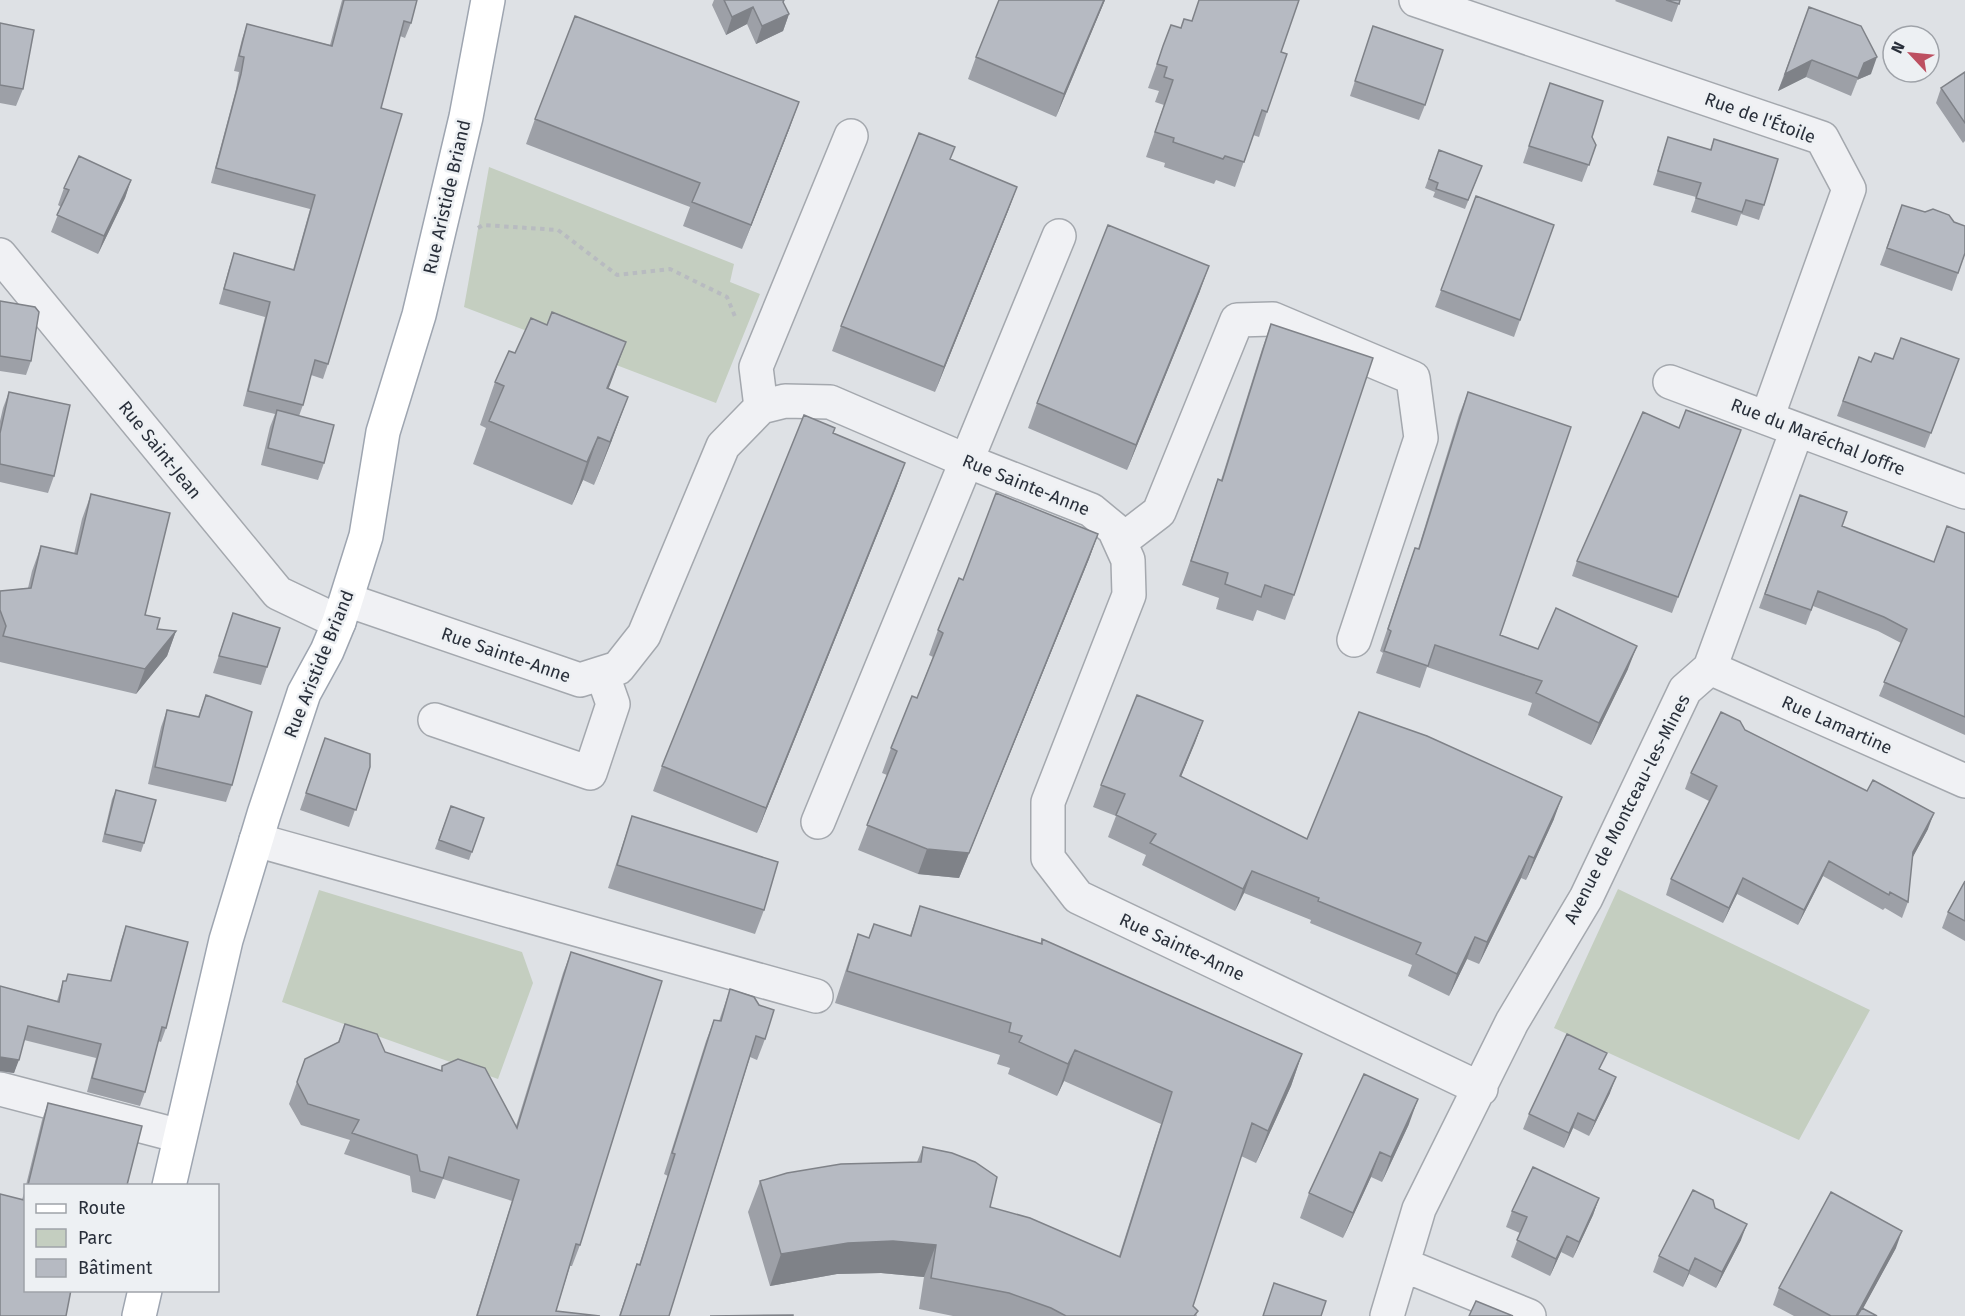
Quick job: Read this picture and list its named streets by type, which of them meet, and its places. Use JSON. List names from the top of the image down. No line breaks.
{"streets":{"main road":["Rue Aristide Briand"],"street":["Rue de l'Étoile","Rue du Maréchal Joffre","Rue Saint-Jean","Rue Sainte-Anne","Rue Lamartine","Avenue de Montceau-les-Mines"]},"crossings":[["Rue de l'Étoile","Rue du Maréchal Joffre"],["Rue de l'Étoile","Avenue de Montceau-les-Mines"],["Rue Aristide Briand","Rue Saint-Jean"],["Rue Aristide Briand","Rue Sainte-Anne"],["Rue du Maréchal Joffre","Avenue de Montceau-les-Mines"],["Rue Saint-Jean","Rue Sainte-Anne"],["Rue Sainte-Anne","Avenue de Montceau-les-Mines"],["Rue Lamartine","Avenue de Montceau-les-Mines"]],"legend":["Route","Parc","Bâtiment"],"north":"top left"}
